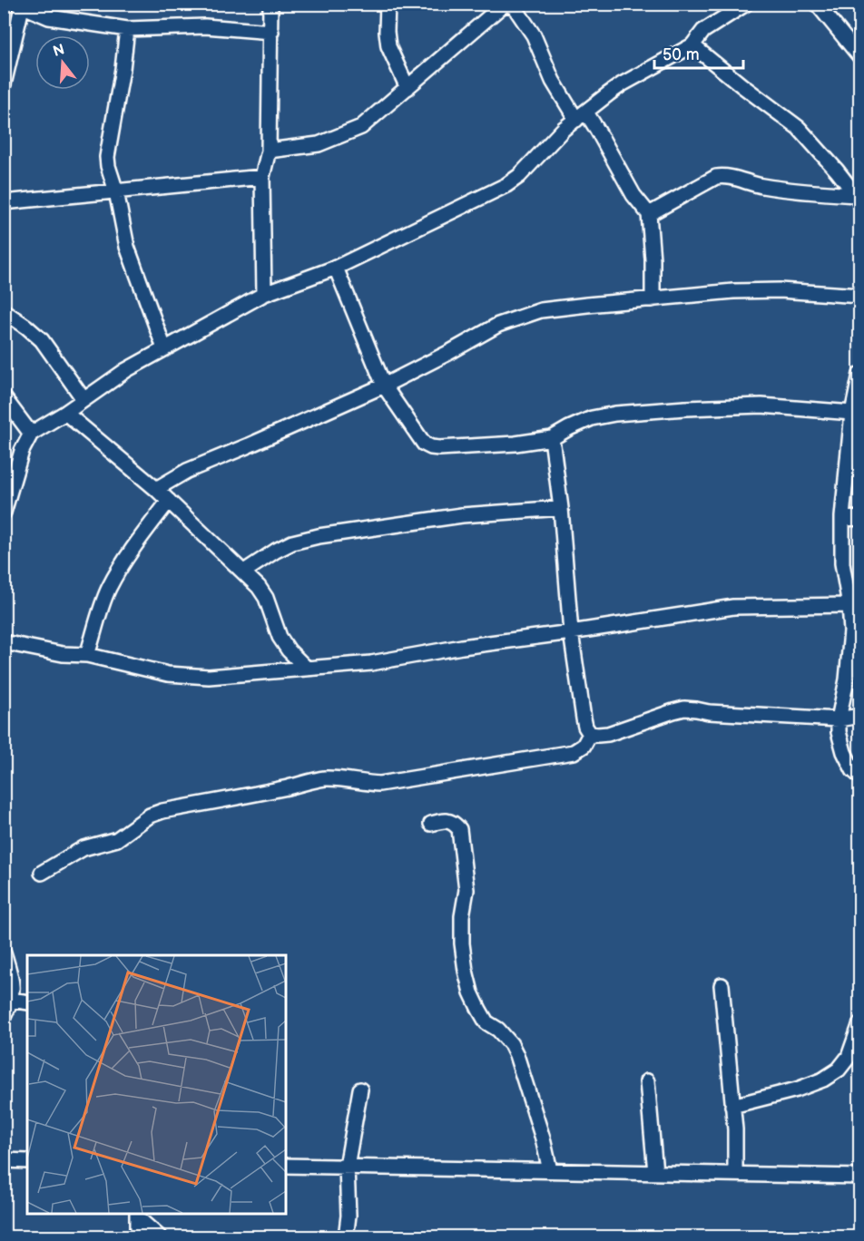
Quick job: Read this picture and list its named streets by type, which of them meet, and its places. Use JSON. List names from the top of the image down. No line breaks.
{"scale_bar":"50 m","north":"top"}
